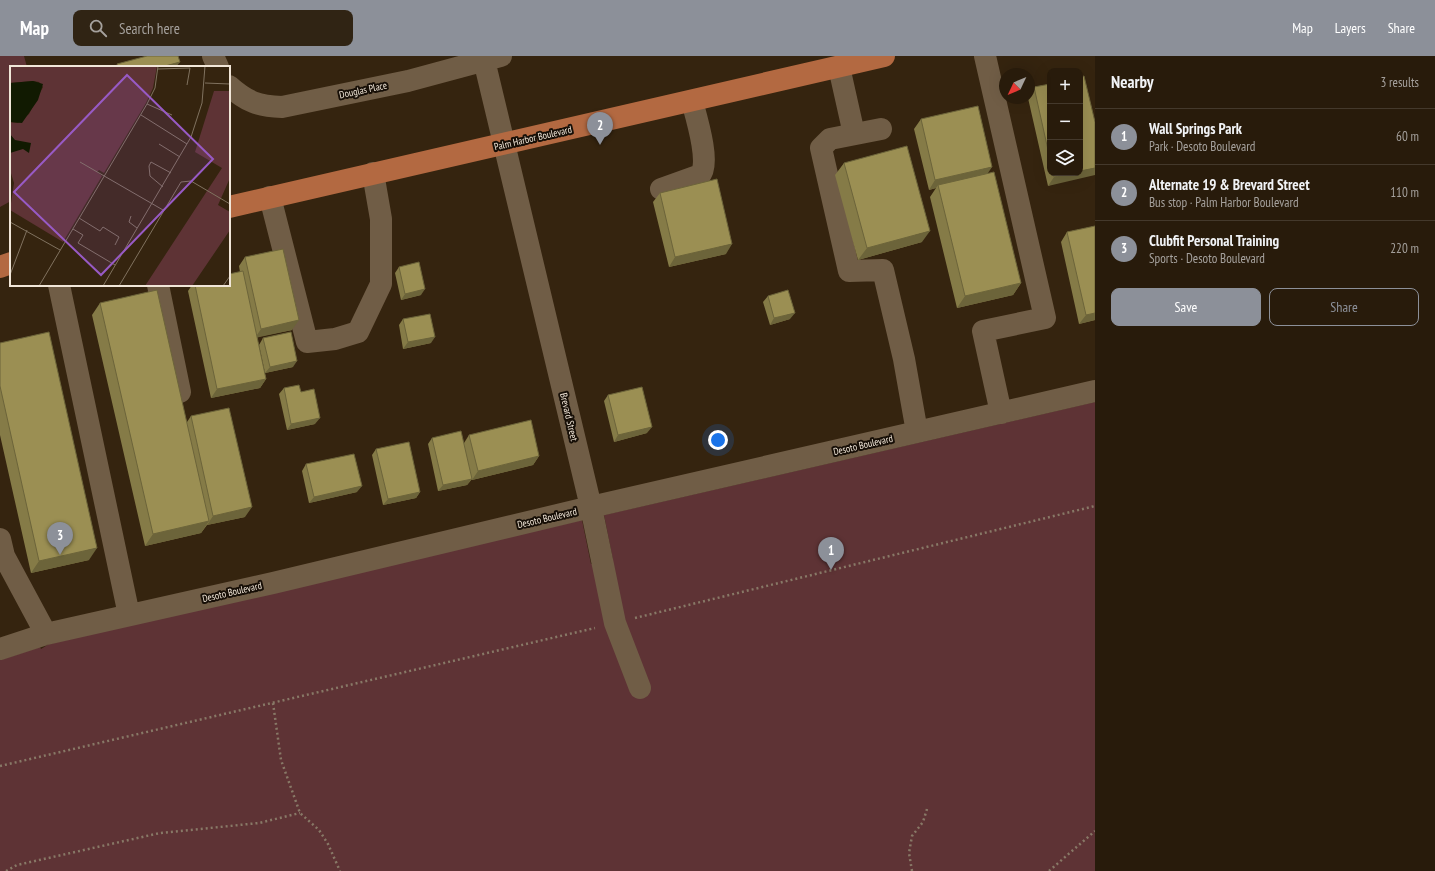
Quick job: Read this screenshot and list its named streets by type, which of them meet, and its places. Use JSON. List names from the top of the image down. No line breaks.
{"streets":{"main road":["Palm Harbor Boulevard"],"street":["Douglas Place","Brevard Street","Desoto Boulevard"]},"crossings":[["Douglas Place","Brevard Street"],["Palm Harbor Boulevard","Brevard Street"],["Brevard Street","Desoto Boulevard"]],"north":"bottom left","page":{"header":"Map","search":"Search here","nav":["Map","Layers","Share"],"heading":["Nearby","3 results"],"map_buttons":["+","−"],"list":[{"mark":"1","name":"Wall Springs Park","note":"Park · Desoto Boulevard","value":"60 m"},{"mark":"2","name":"Alternate 19 & Brevard Street","note":"Bus stop · Palm Harbor Boulevard","value":"110 m"},{"mark":"3","name":"Clubfit Personal Training","note":"Sports · Desoto Boulevard","value":"220 m"}],"pins":["2","3","1"],"buttons":["Save","Share"]}}
